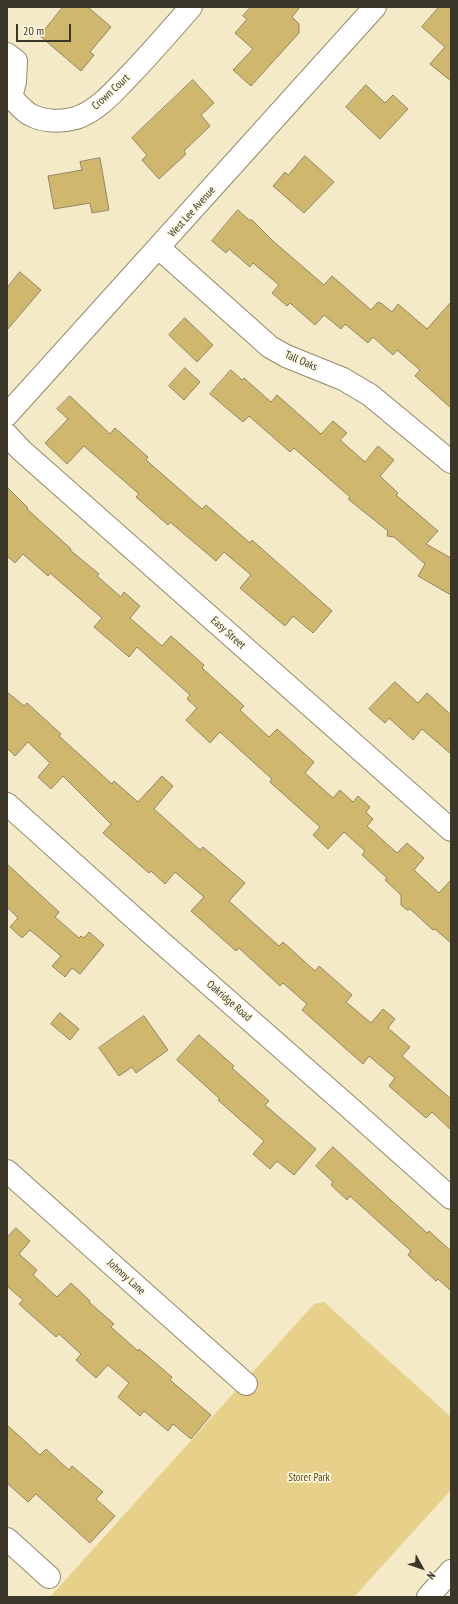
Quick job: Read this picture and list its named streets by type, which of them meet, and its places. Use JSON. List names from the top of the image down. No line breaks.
{"streets":{"street":["Crown Court","West Lee Avenue","Tall Oaks","Easy Street","Oakridge Road","Johnny Lane"]},"crossings":[["West Lee Avenue","Tall Oaks"]],"parks":["Storer Park"],"scale_bar":"20 m","north":"bottom right"}
